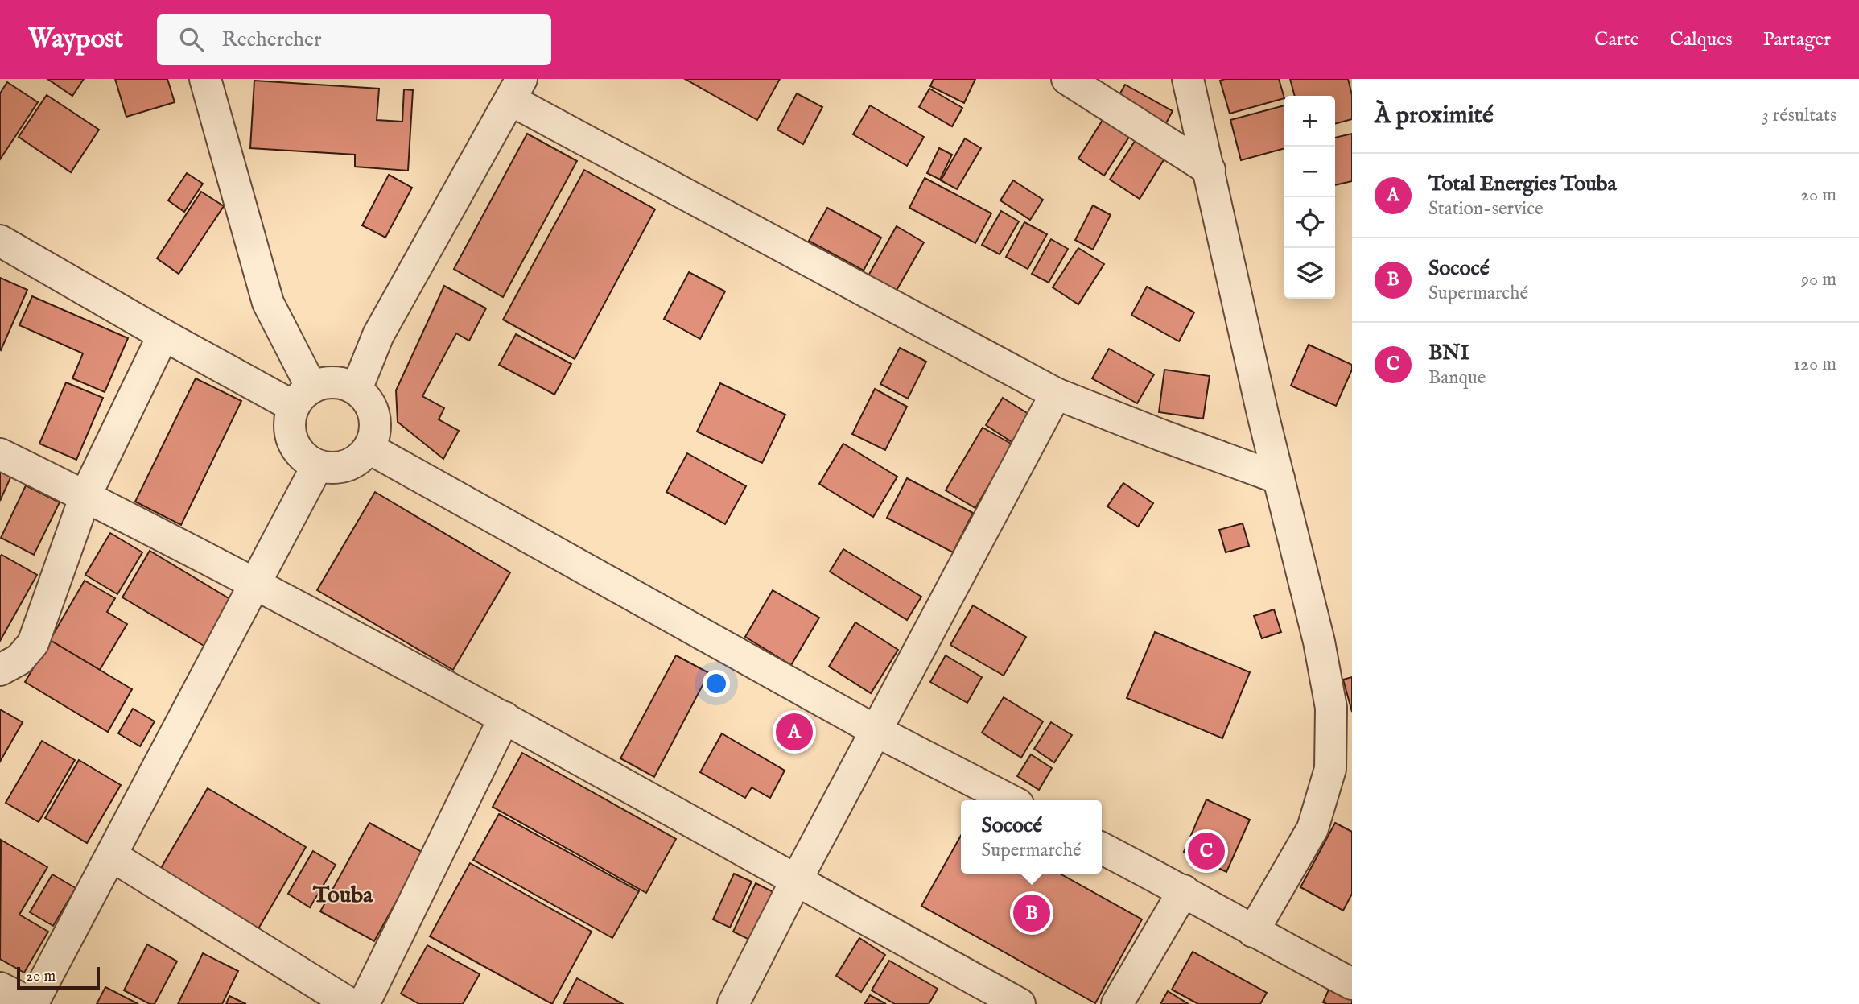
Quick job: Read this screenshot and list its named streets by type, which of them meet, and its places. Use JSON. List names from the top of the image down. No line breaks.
{"districts":["Touba"],"scale_bar":"20 m","page":{"header":"Waypost","search":"Rechercher","nav":["Carte","Calques","Partager"],"heading":["À proximité","3 résultats"],"map_buttons":["+","−"],"list":[{"mark":"A","name":"Total Energies Touba","note":"Station-service","value":"20 m"},{"mark":"B","name":"Sococé","note":"Supermarché","value":"90 m"},{"mark":"C","name":"BNI","note":"Banque","value":"120 m"}],"pins":["A","C","B"],"popup":["Sococé","Supermarché"],"scale":"20 m"}}
